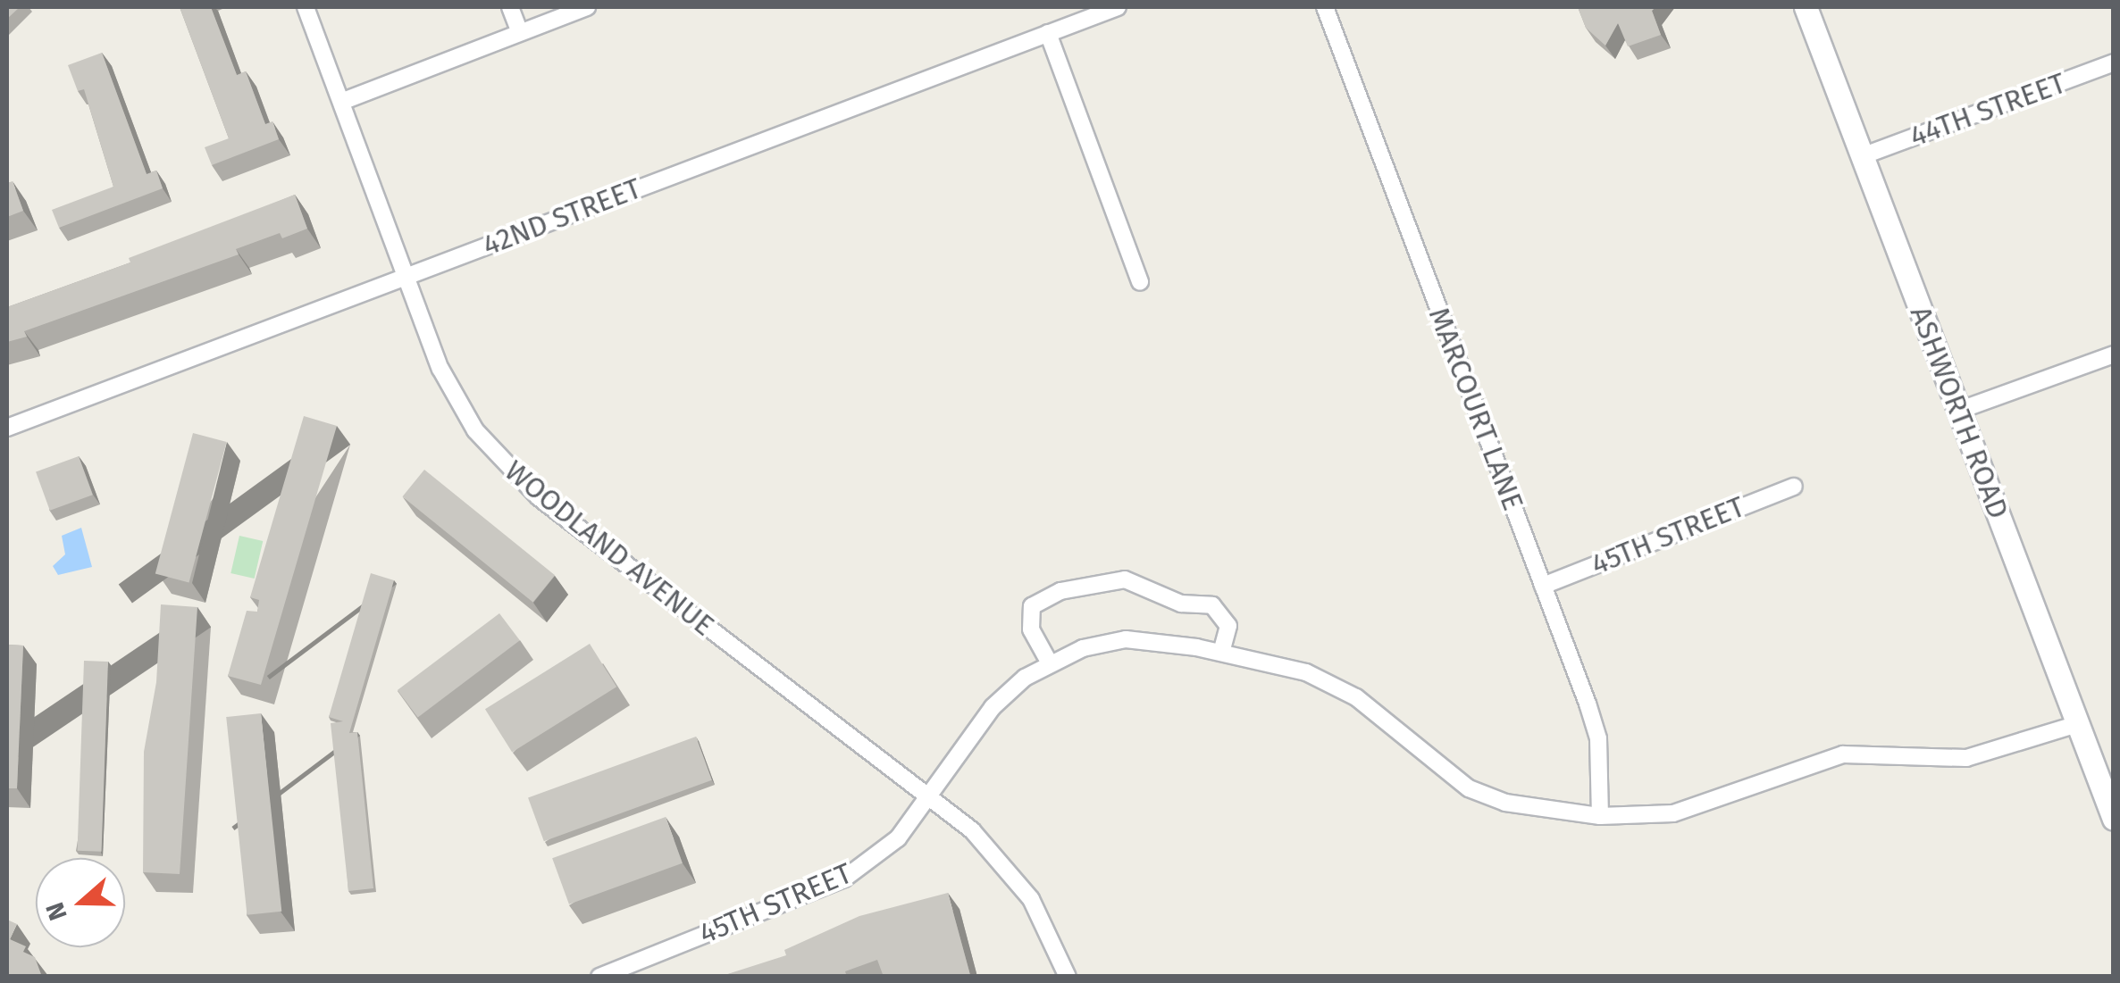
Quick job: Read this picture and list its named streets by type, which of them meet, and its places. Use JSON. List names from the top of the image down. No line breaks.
{"streets":{"main road":["ASHWORTH ROAD"],"street":["44TH STREET","42ND STREET","MARCOURT LANE","45TH STREET","WOODLAND AVENUE"]},"crossings":[["44TH STREET","ASHWORTH ROAD"],["42ND STREET","WOODLAND AVENUE"],["MARCOURT LANE","45TH STREET"],["ASHWORTH ROAD","45TH STREET"],["45TH STREET","WOODLAND AVENUE"]],"north":"left"}
